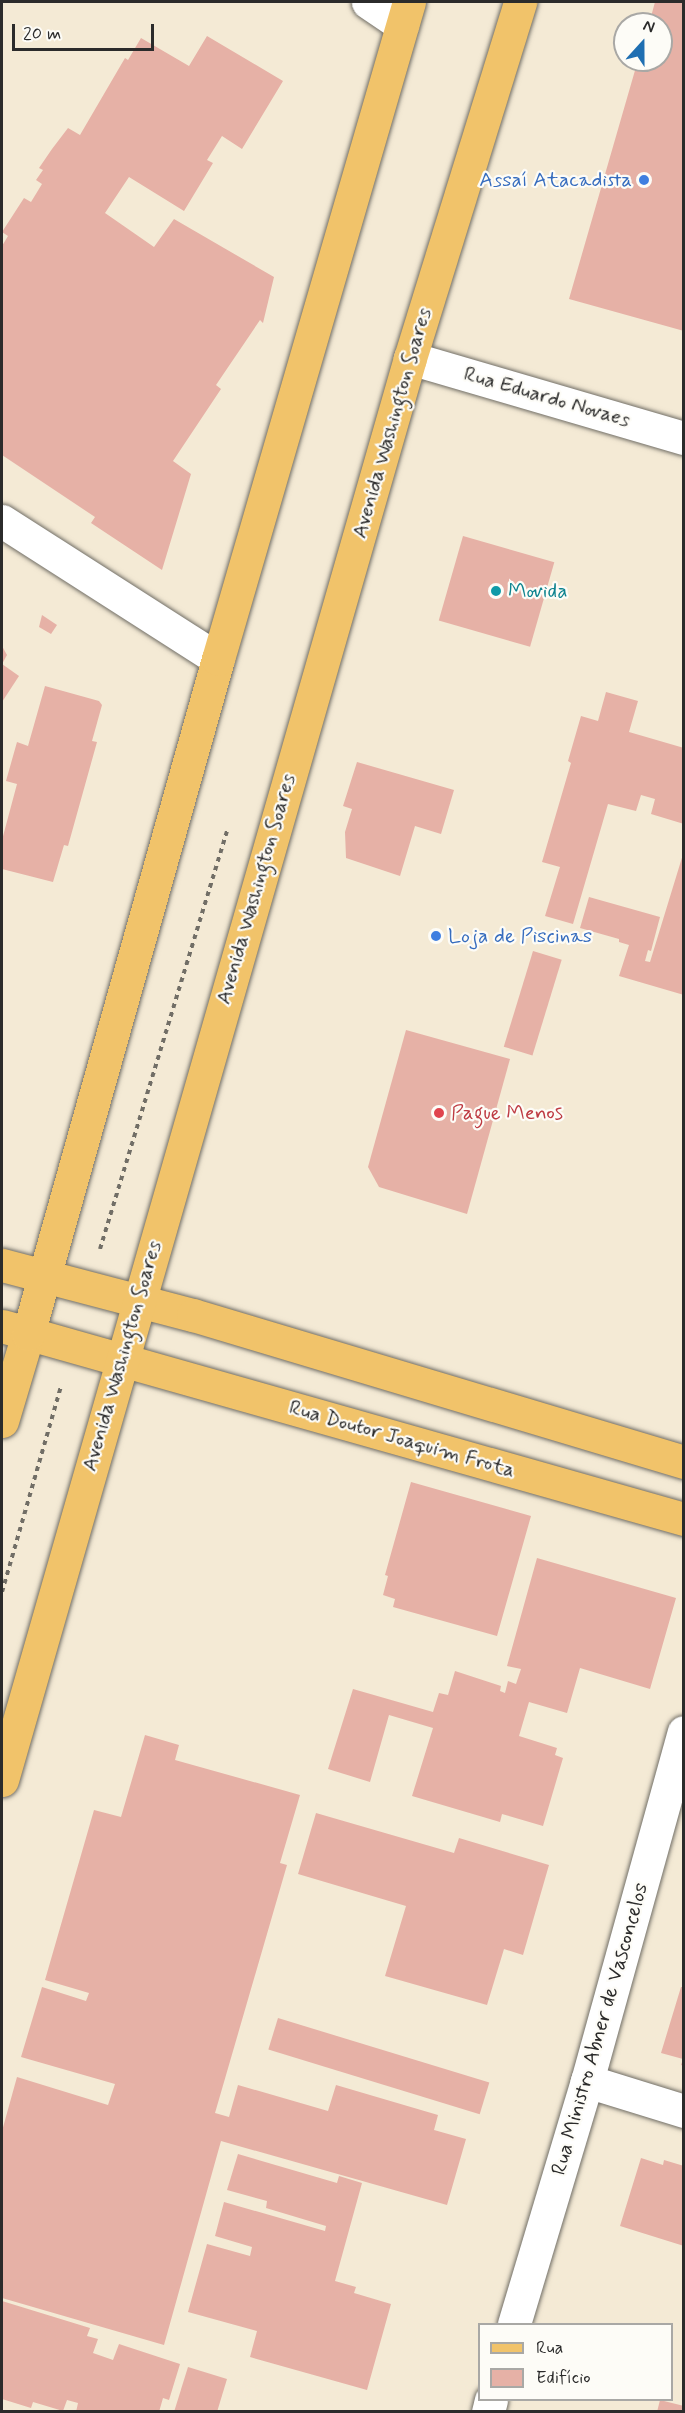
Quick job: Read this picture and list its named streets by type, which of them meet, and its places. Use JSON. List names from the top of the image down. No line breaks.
{"streets":{"main road":["Avenida Washington Soares","Rua Doutor Joaquim Frota"],"street":["Rua Eduardo Novaes","Rua Ministro Abner de Vasconcelos"]},"crossings":[["Rua Eduardo Novaes","Avenida Washington Soares"],["Avenida Washington Soares","Rua Doutor Joaquim Frota"]],"places":["Assaí Atacadista","Movida","Loja de Piscinas","Pague Menos"],"legend":["Rua","Edifício"],"scale_bar":"20 m","north":"top"}
